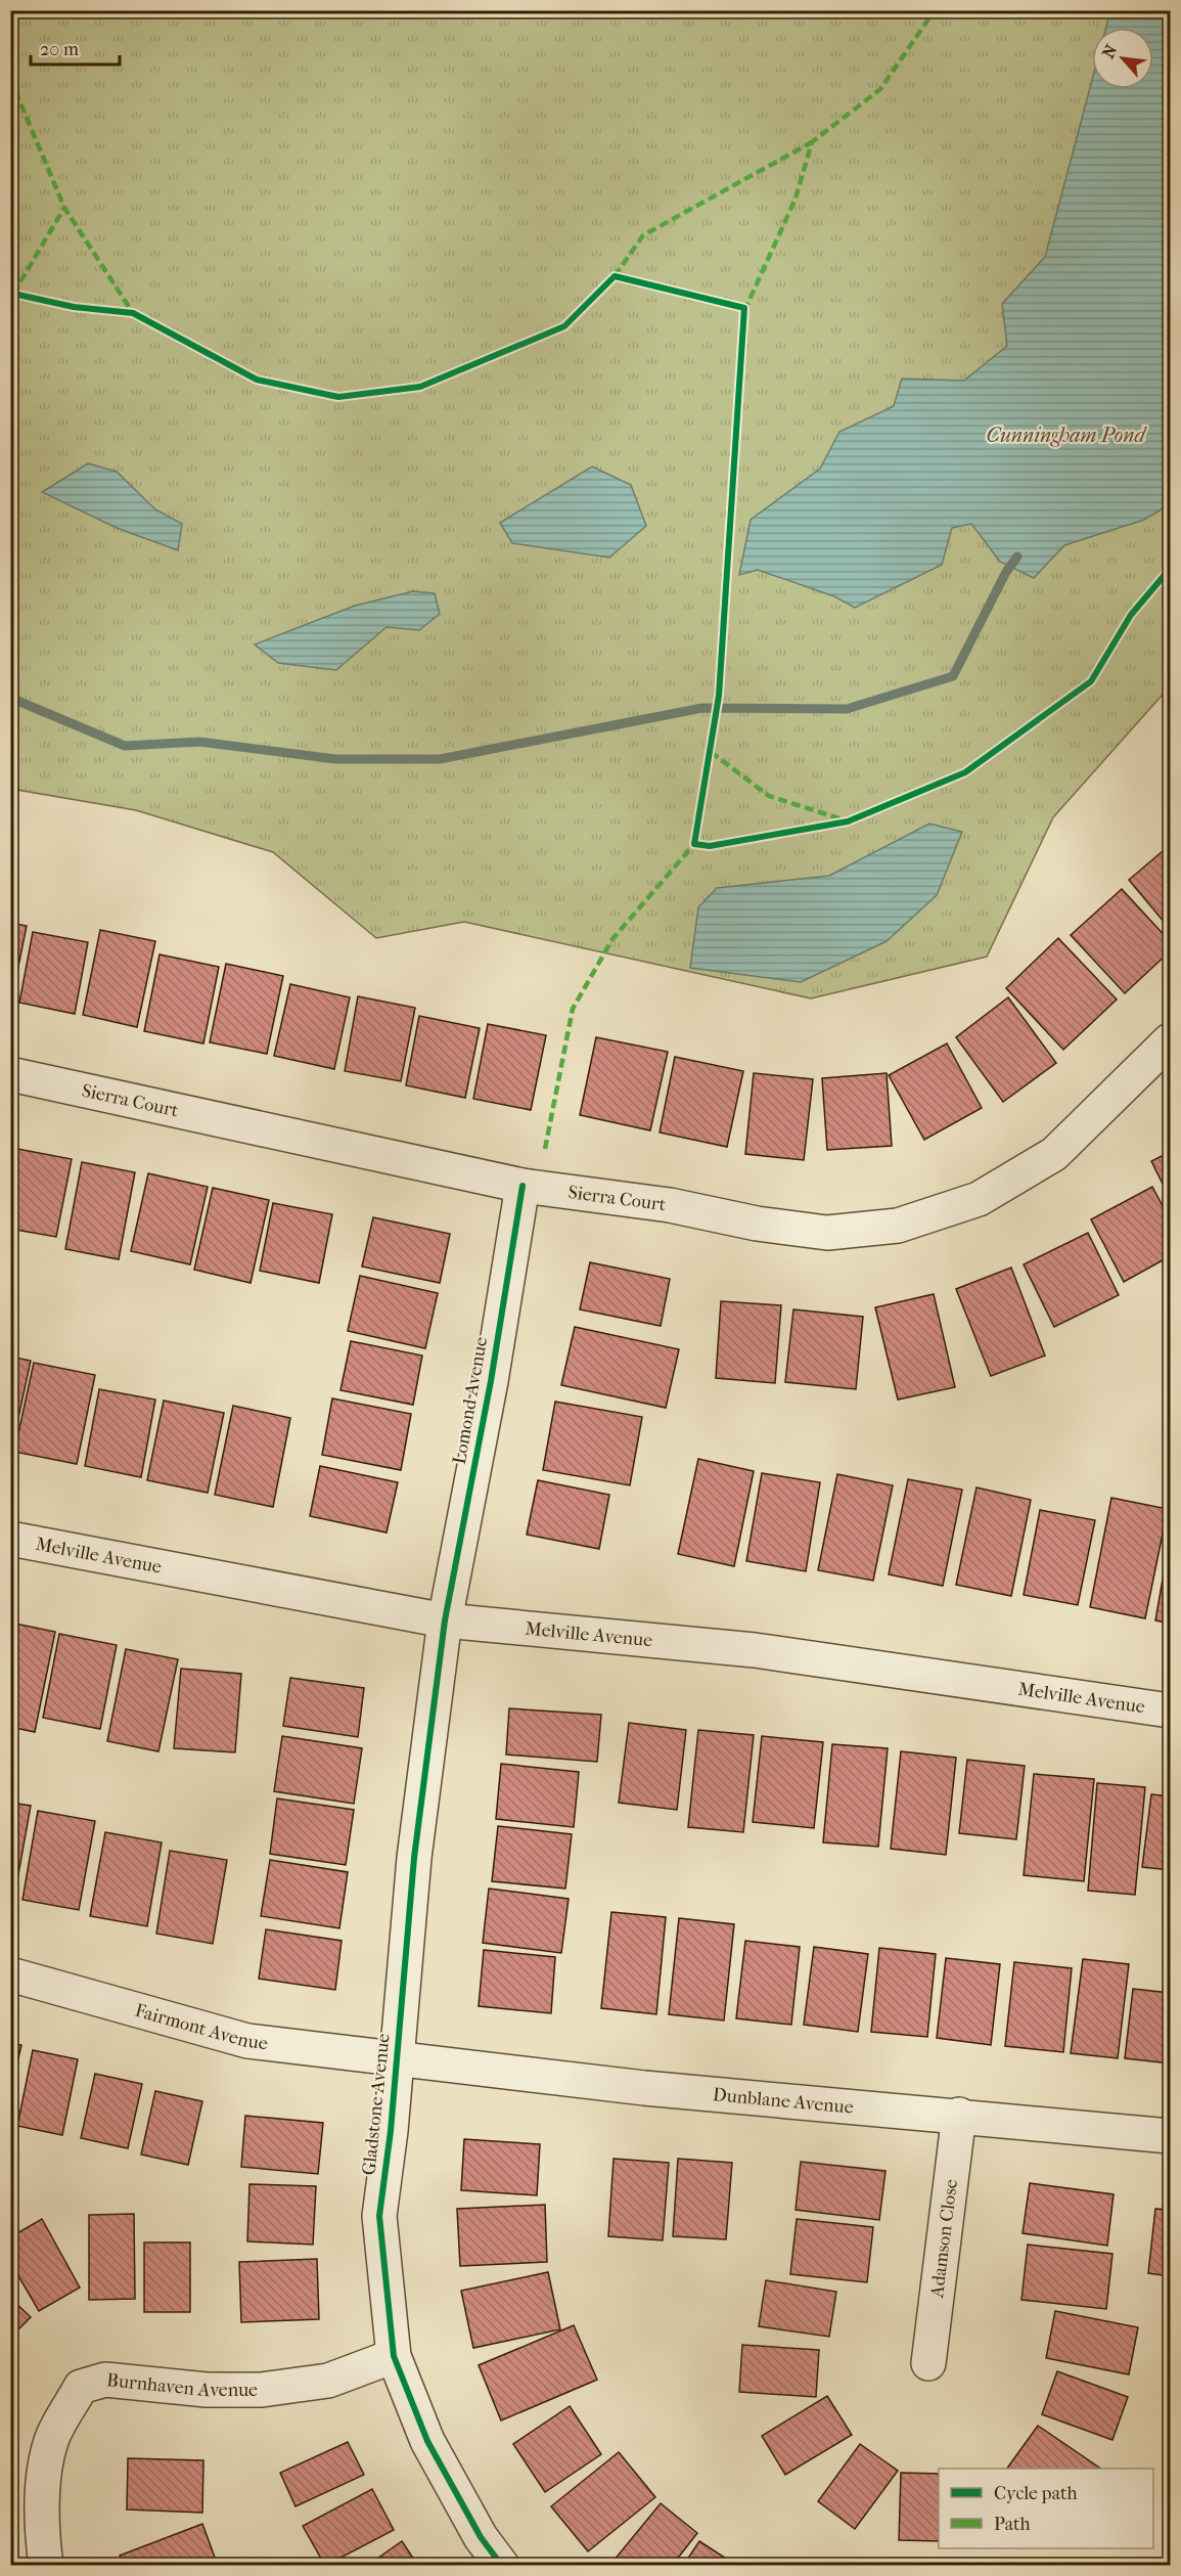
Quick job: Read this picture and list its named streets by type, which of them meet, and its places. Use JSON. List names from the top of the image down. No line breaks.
{"streets":{"street":["Sierra Court","Lomond Avenue","Melville Avenue","Fairmont Avenue","Dunblane Avenue","Gladstone Avenue","Adamson Close","Burnhaven Avenue"]},"crossings":[["Sierra Court","Lomond Avenue"],["Lomond Avenue","Melville Avenue"],["Lomond Avenue","Gladstone Avenue"],["Melville Avenue","Gladstone Avenue"],["Fairmont Avenue","Dunblane Avenue"],["Fairmont Avenue","Gladstone Avenue"],["Dunblane Avenue","Gladstone Avenue"],["Dunblane Avenue","Adamson Close"],["Gladstone Avenue","Burnhaven Avenue"]],"water":["Cunningham Pond"],"legend":["Cycle path","Path"],"scale_bar":"20 m","north":"top left"}
